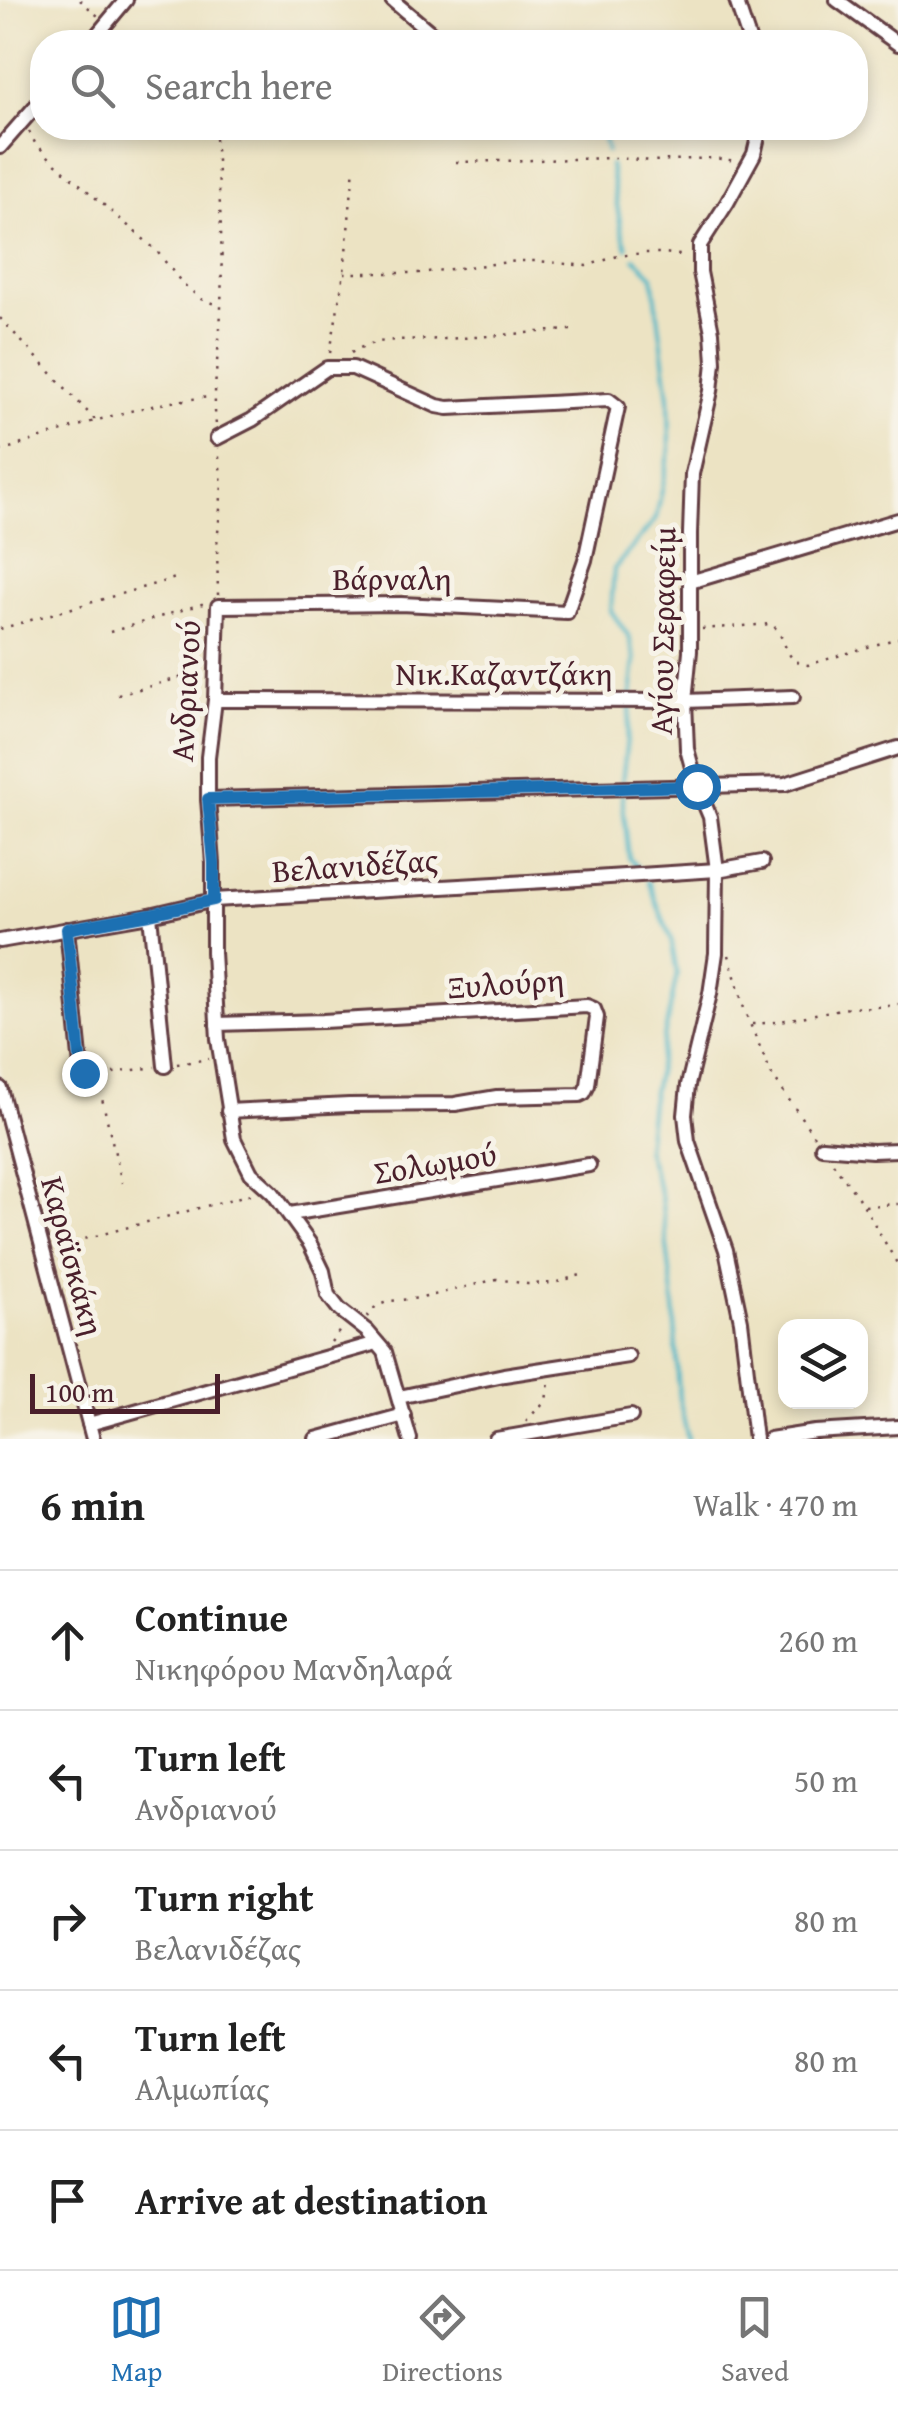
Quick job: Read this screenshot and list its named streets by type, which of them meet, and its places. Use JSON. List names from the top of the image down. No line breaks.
{"streets":{"street":["Βάρναλη","Αγίου Σεραφείμ","Νικ.Καζαντζάκη","Ανδριανού","Βελανιδέζας","Ξυλούρη","Σολωμού","Καραϊσκάκη"]},"crossings":[["Βάρναλη","Ανδριανού"],["Αγίου Σεραφείμ","Νικ.Καζαντζάκη"],["Αγίου Σεραφείμ","Βελανιδέζας"],["Νικ.Καζαντζάκη","Ανδριανού"],["Ανδριανού","Βελανιδέζας"],["Ανδριανού","Ξυλούρη"],["Ανδριανού","Σολωμού"]],"scale_bar":"100 m","page":{"search":"Search here","scale":"100 m","heading":["6 min","Walk · 470 m"],"list":[["Continue","Νικηφόρου Μανδηλαρά","260 m"],["Turn left","Ανδριανού","50 m"],["Turn right","Βελανιδέζας","80 m"],["Turn left","Αλμωπίας","80 m"],"Arrive at destination"],"nav":["Map","Directions","Saved"]}}
